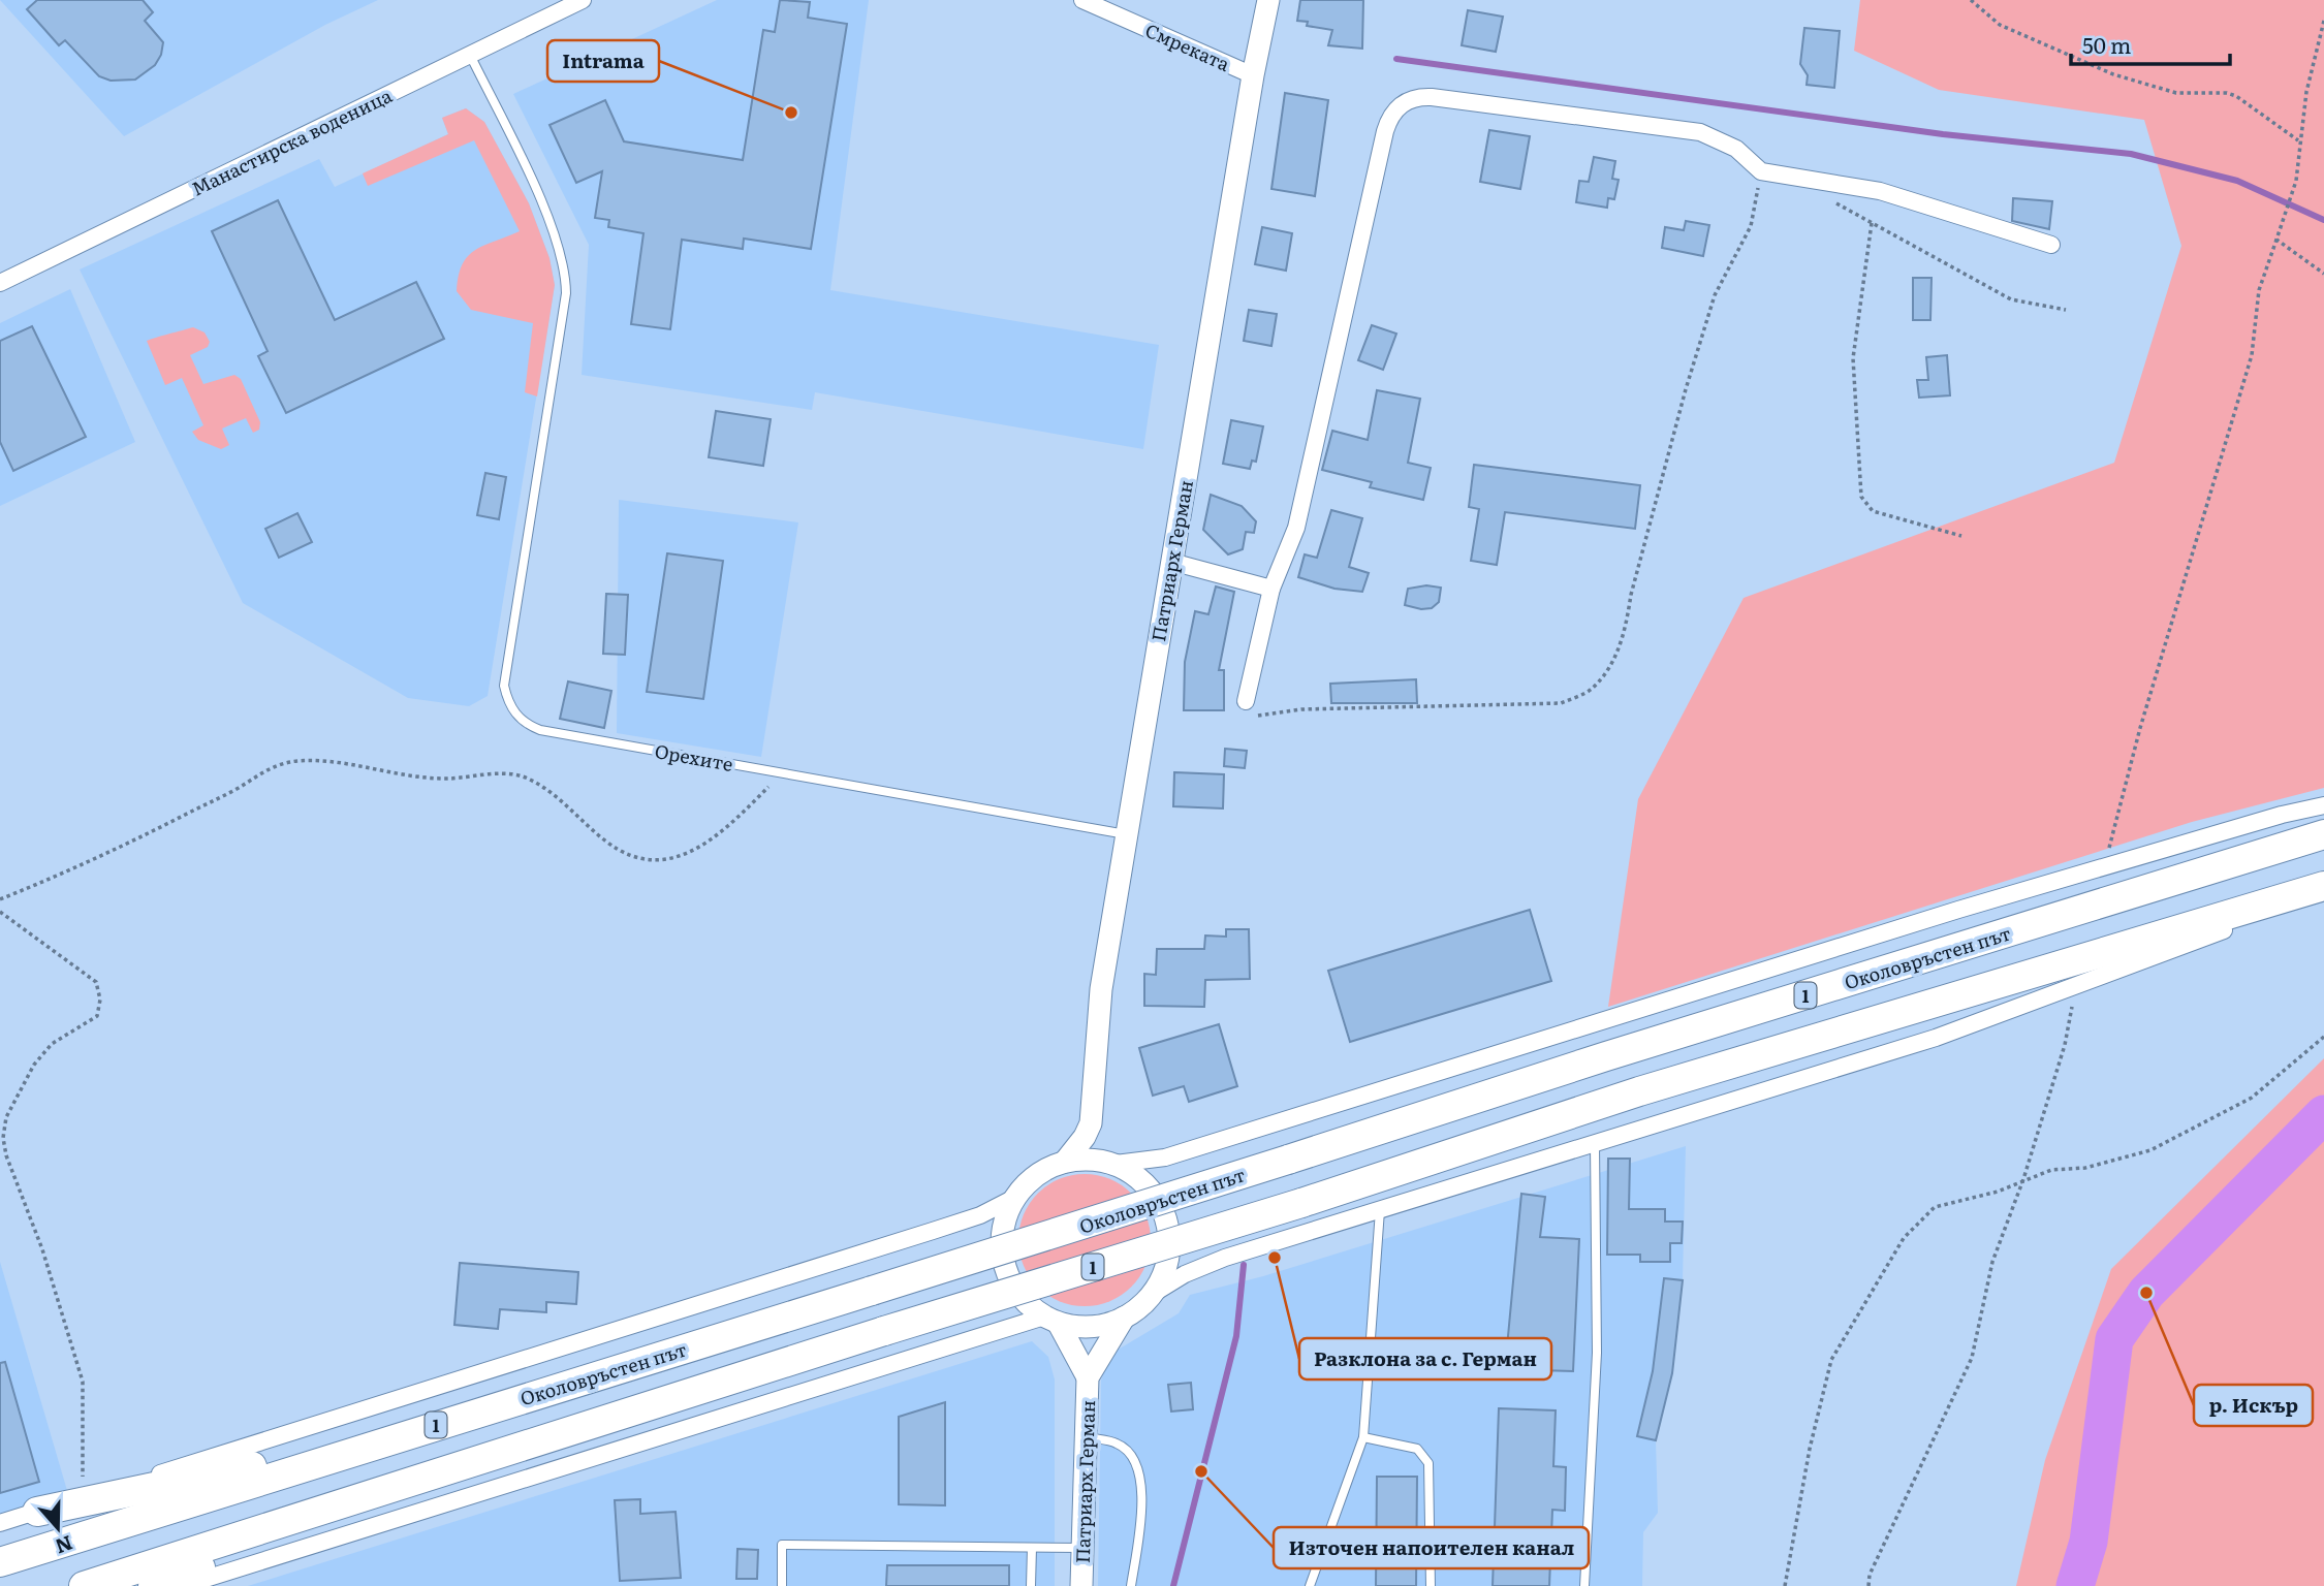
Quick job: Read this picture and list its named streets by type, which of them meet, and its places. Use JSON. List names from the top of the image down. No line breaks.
{"streets":{"highway":["Околовръстен път","1"],"street":["Смреката","Манастирска воденица","Патриарх Герман"],"lane":["Орехите"]},"crossings":[["Смреката","Патриарх Герман"],["Манастирска воденица","Орехите"],["Патриарх Герман","Орехите"]],"places":["Intrama","Разклона за с. Герман","р. Искър","Източен напоителен канал"],"scale_bar":"50 m","north":"bottom"}
